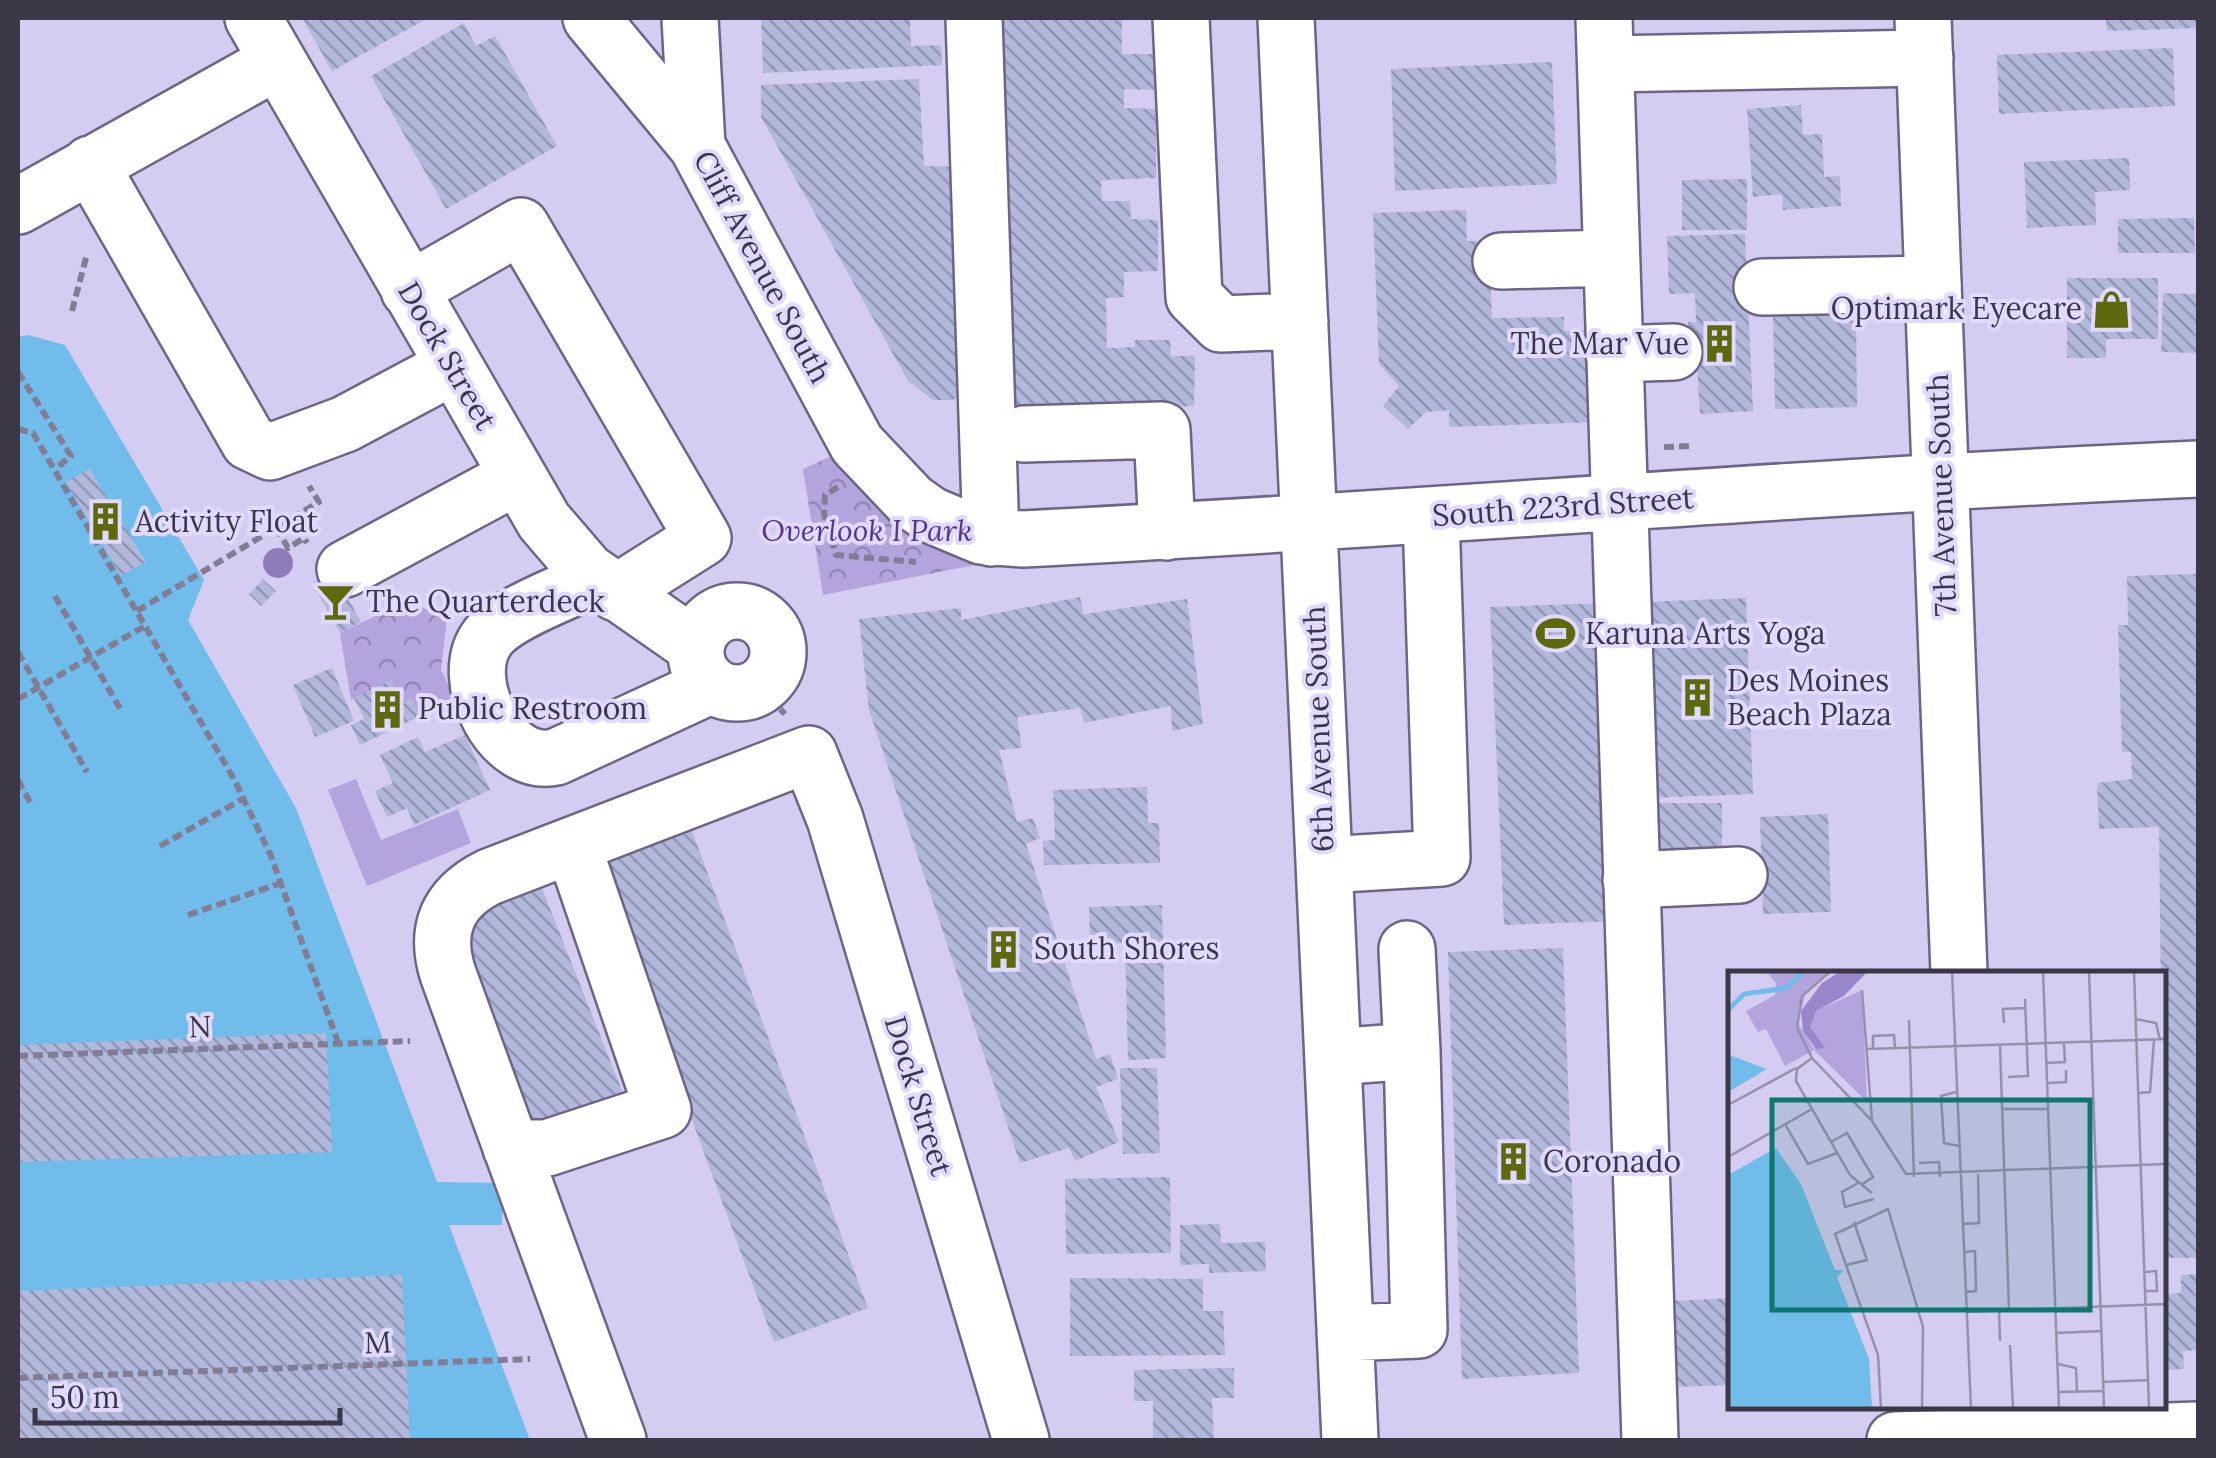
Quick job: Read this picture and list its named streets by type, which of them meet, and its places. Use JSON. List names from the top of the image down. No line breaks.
{"streets":{"street":["Cliff Avenue South","Dock Street","7th Avenue South","South 223rd Street","6th Avenue South"],"path":["N","M"]},"crossings":[["Cliff Avenue South","South 223rd Street"],["7th Avenue South","South 223rd Street"],["South 223rd Street","6th Avenue South"]],"parks":["Overlook I Park"],"places":{"shop":["Optimark Eyecare"],"building":["The Mar Vue","Activity Float","Des Moines Beach Plaza","Public Restroom","South Shores","Coronado"],"bar":["The Quarterdeck"],"sports":["Karuna Arts Yoga"]},"scale_bar":"50 m"}
